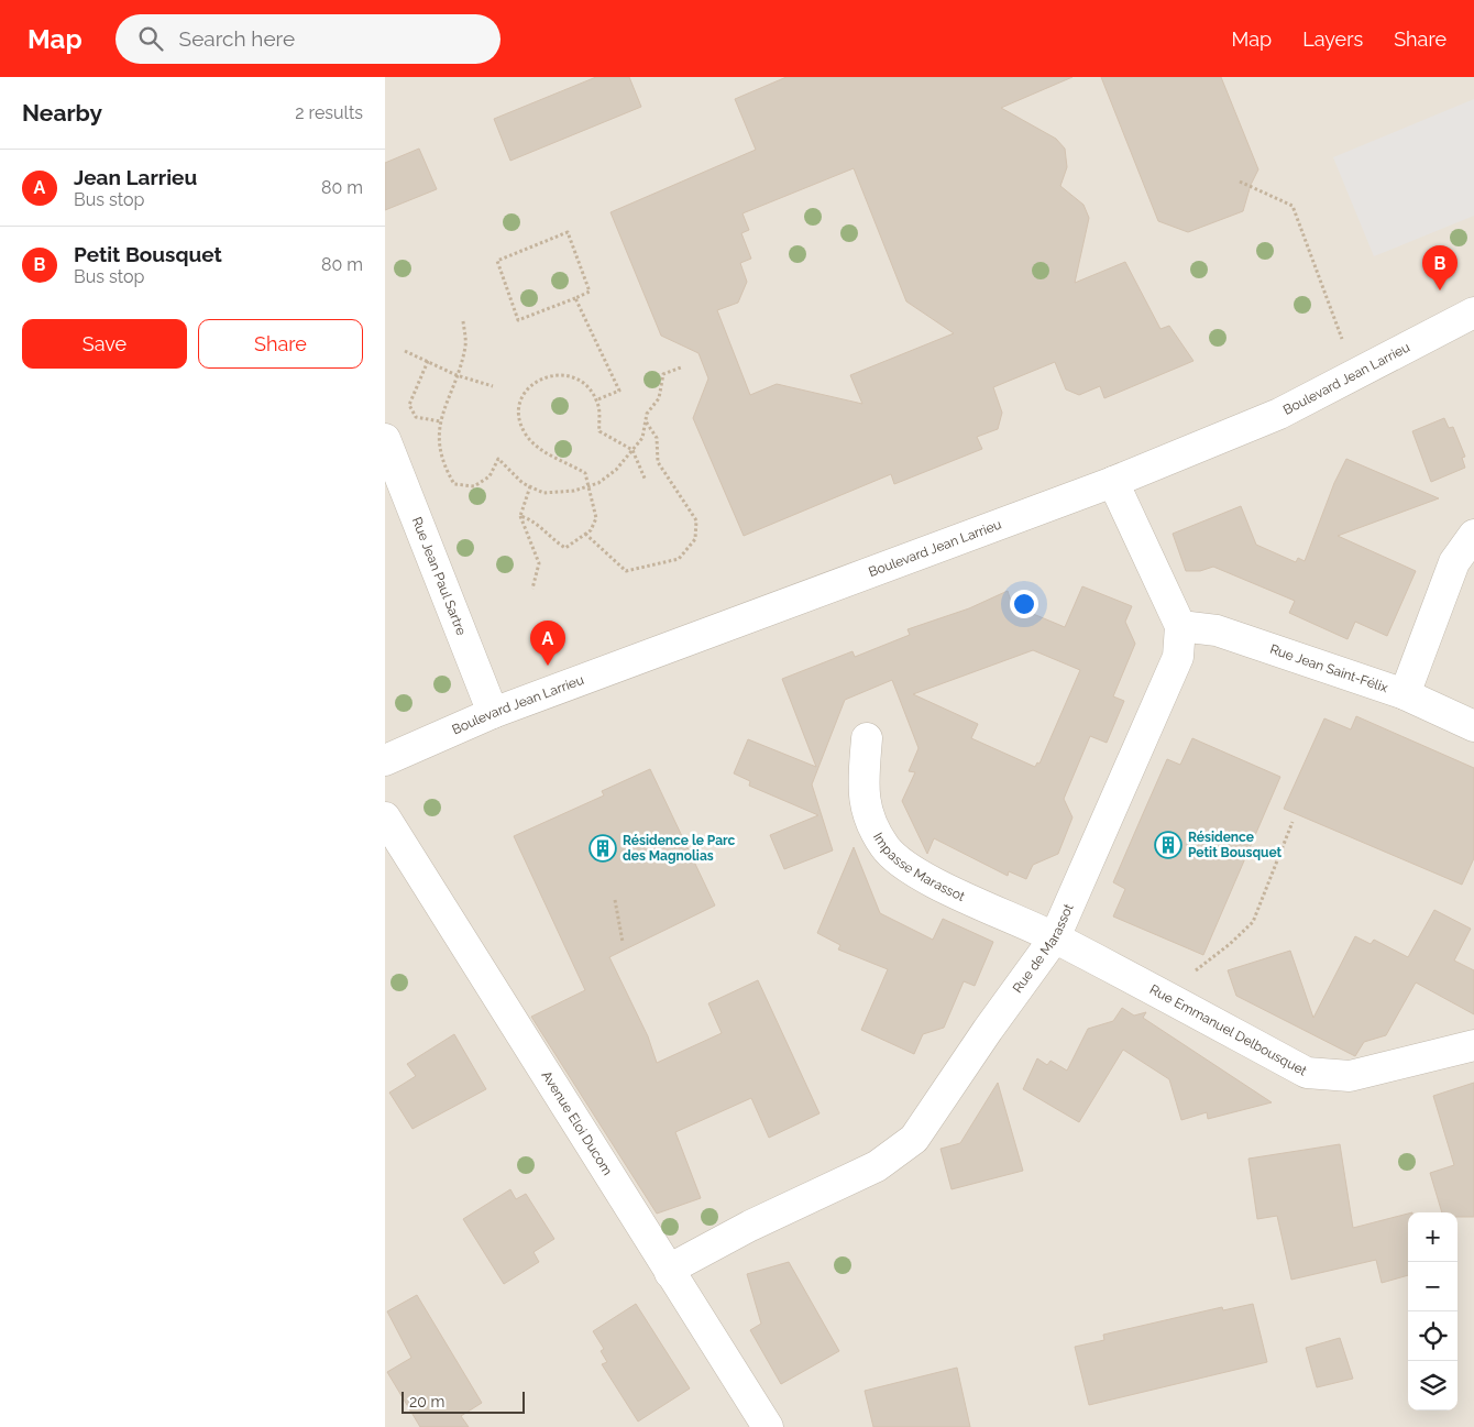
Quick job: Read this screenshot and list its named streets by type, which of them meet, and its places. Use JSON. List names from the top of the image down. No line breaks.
{"streets":{"street":["Boulevard Jean Larrieu","Rue Jean Paul Sartre","Rue Jean Saint-Félix","Impasse Marassot","Rue de Marassot","Rue Emmanuel Delbousquet","Avenue Eloi Ducom"]},"crossings":[["Boulevard Jean Larrieu","Rue Jean Paul Sartre"],["Boulevard Jean Larrieu","Rue de Marassot"],["Rue Jean Saint-Félix","Rue de Marassot"],["Impasse Marassot","Rue de Marassot"],["Impasse Marassot","Rue Emmanuel Delbousquet"],["Rue de Marassot","Rue Emmanuel Delbousquet"],["Rue de Marassot","Avenue Eloi Ducom"]],"places":{"building":["Résidence Petit Bousquet","Résidence le Parc des Magnolias"]},"scale_bar":"20 m","page":{"header":"Map","search":"Search here","nav":["Map","Layers","Share"],"heading":["Nearby","2 results"],"list":[{"mark":"A","name":"Jean Larrieu","note":"Bus stop","value":"80 m"},{"mark":"B","name":"Petit Bousquet","note":"Bus stop","value":"80 m"}],"pins":["B","A"],"buttons":["Save","Share"],"map_buttons":["+","−"],"scale":"20 m"}}
